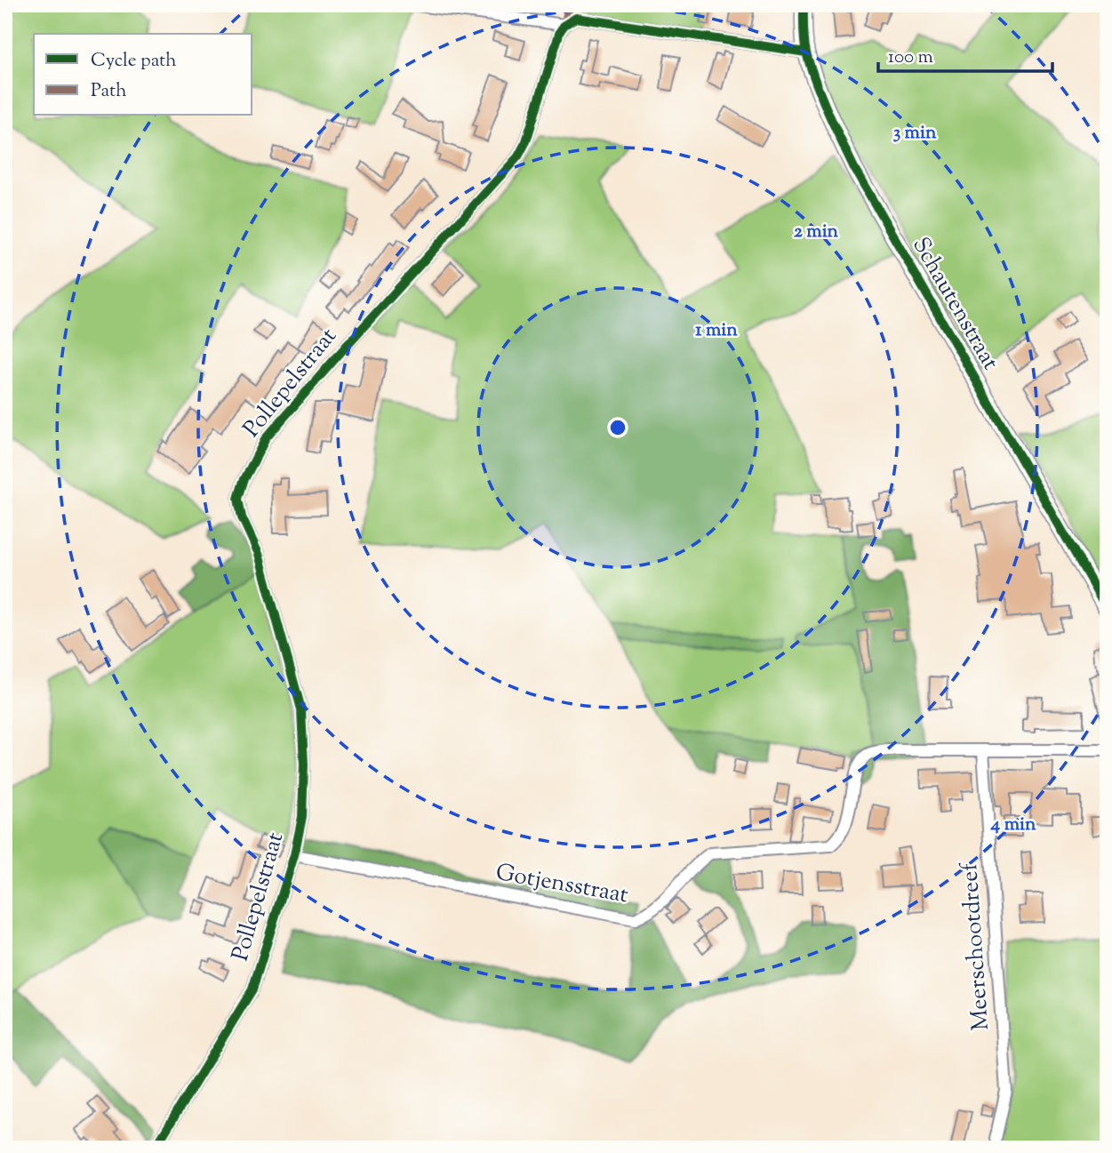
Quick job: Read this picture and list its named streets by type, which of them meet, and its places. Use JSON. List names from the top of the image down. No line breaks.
{"streets":{"street":["Schautenstraat","Pollepelstraat","Gotjensstraat","Meerschootdreef"]},"crossings":[["Pollepelstraat","Gotjensstraat"],["Gotjensstraat","Meerschootdreef"]],"legend":["Cycle path","Path"],"scale_bar":"100 m","rings":["3 min","2 min","1 min","4 min"]}
